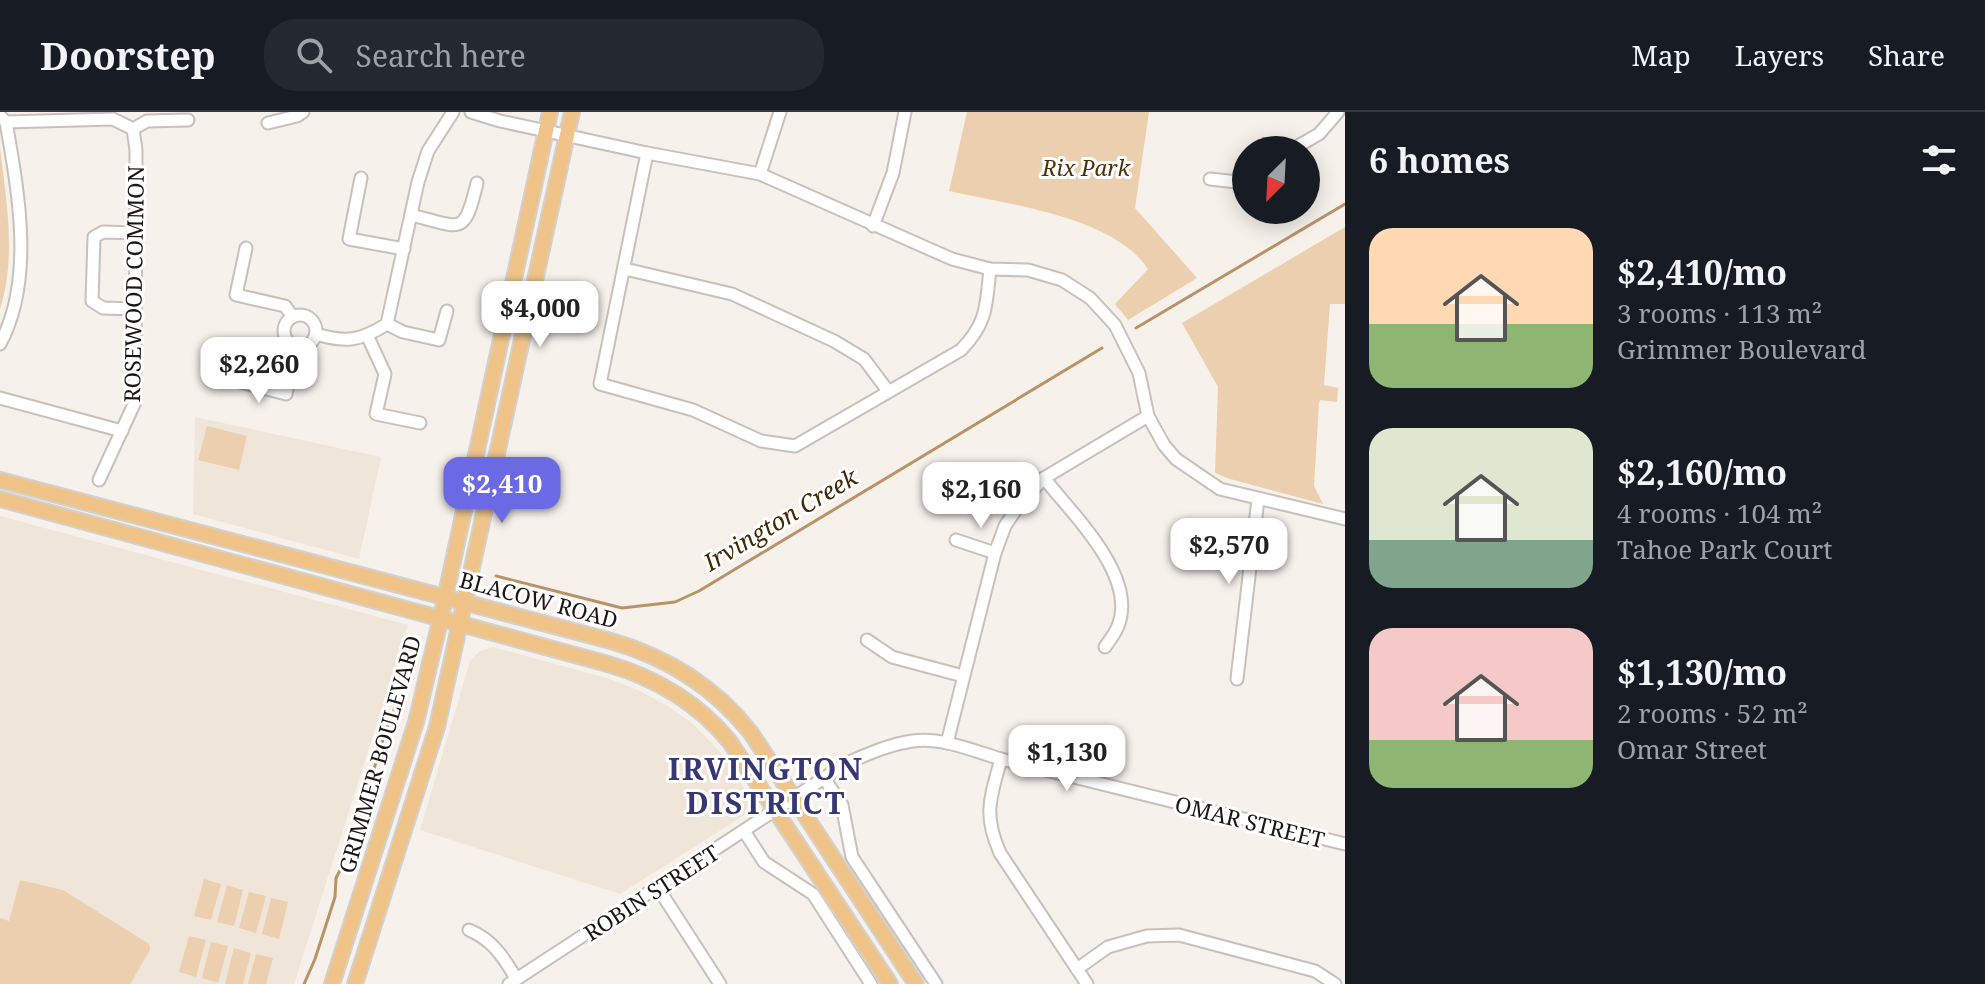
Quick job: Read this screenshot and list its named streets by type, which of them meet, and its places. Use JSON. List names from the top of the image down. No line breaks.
{"streets":{"main road":["BLACOW ROAD","GRIMMER BOULEVARD"],"street":["ROSEWOOD COMMON","OMAR STREET","ROBIN STREET"]},"crossings":[["BLACOW ROAD","GRIMMER BOULEVARD"],["BLACOW ROAD","OMAR STREET"],["BLACOW ROAD","ROBIN STREET"],["OMAR STREET","ROBIN STREET"]],"districts":["IRVINGTON DISTRICT"],"water":["Irvington Creek"],"parks":["Rix Park"],"north":"bottom left","page":{"header":"Doorstep","search":"Search here","nav":["Map","Layers","Share"],"heading":"6 homes","list":[{"name":"$2,410/mo","note":"3 rooms · 113 m² · Grimmer Boulevard"},{"name":"$2,160/mo","note":"4 rooms · 104 m² · Tahoe Park Court"},{"name":"$1,130/mo","note":"2 rooms · 52 m² · Omar Street"}],"price":["$4,000","$2,260","$2,410","$2,160","$2,570","$1,130"]}}
